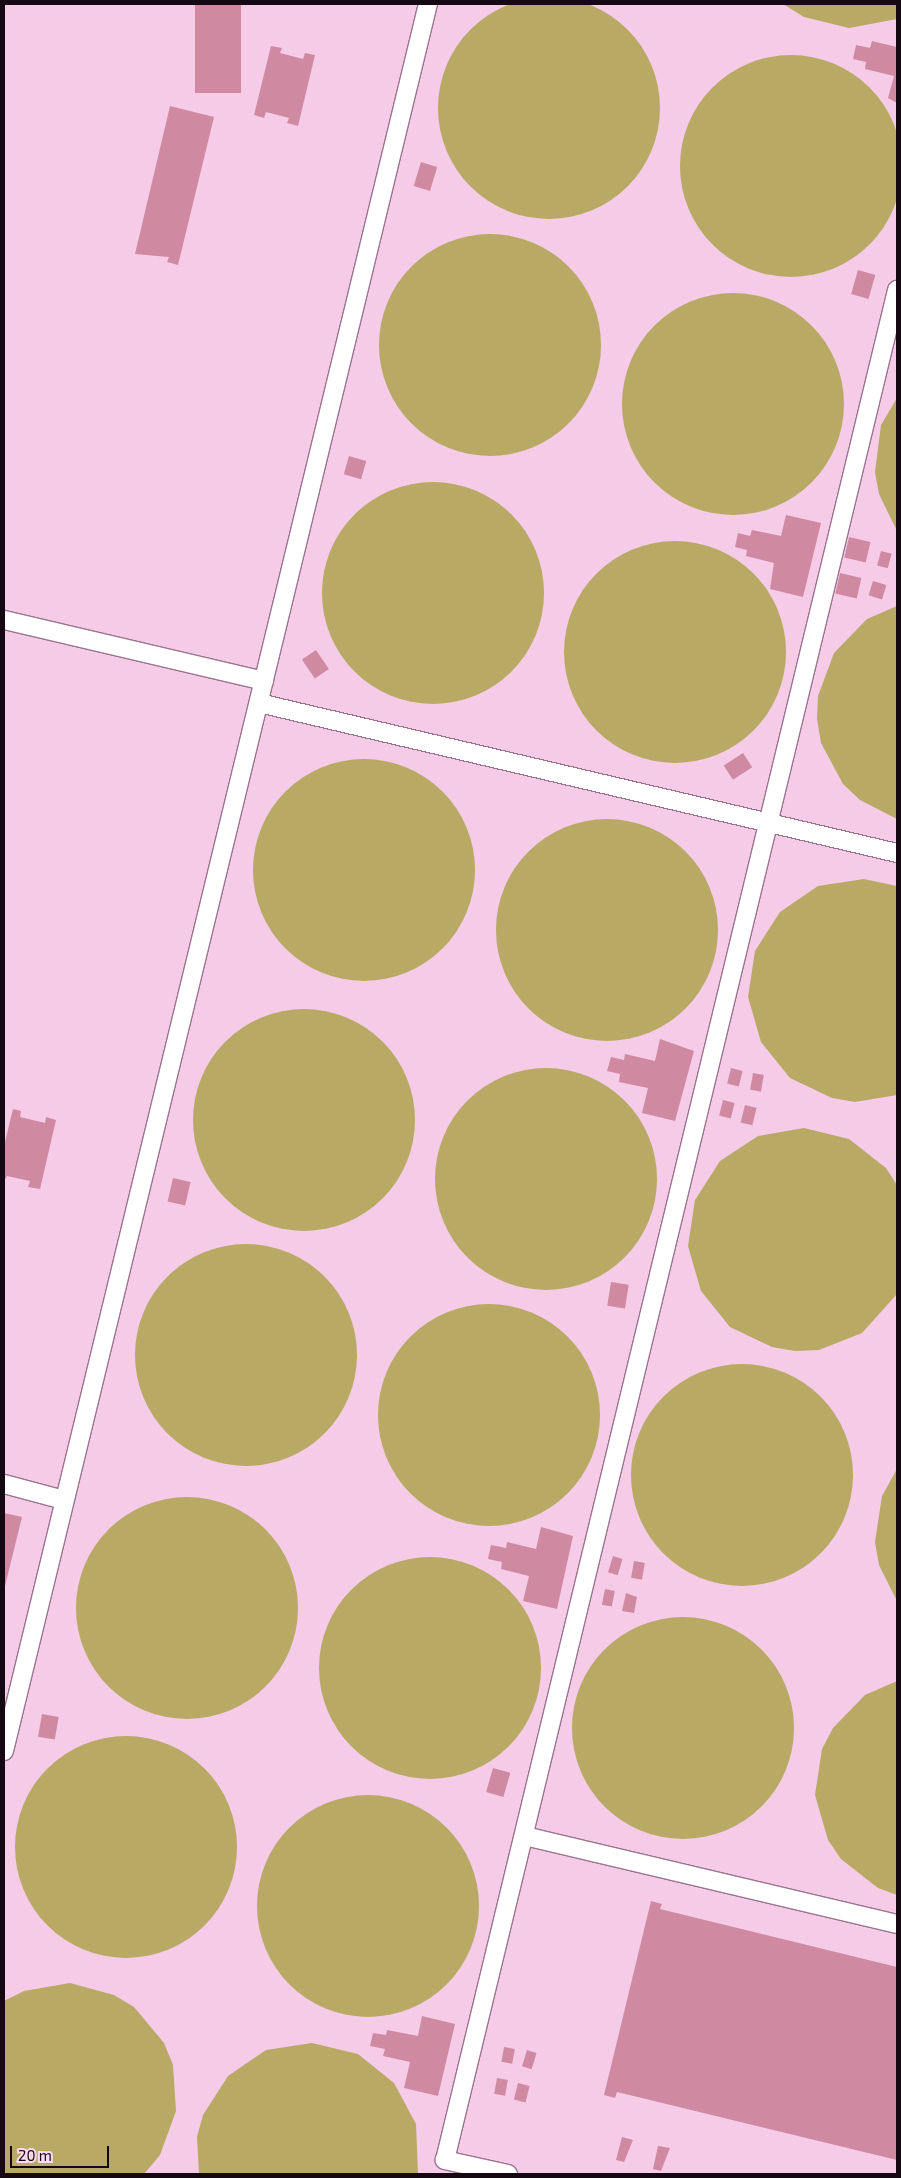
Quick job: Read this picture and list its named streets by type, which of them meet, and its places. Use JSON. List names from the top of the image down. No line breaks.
{"scale_bar":"20 m"}
